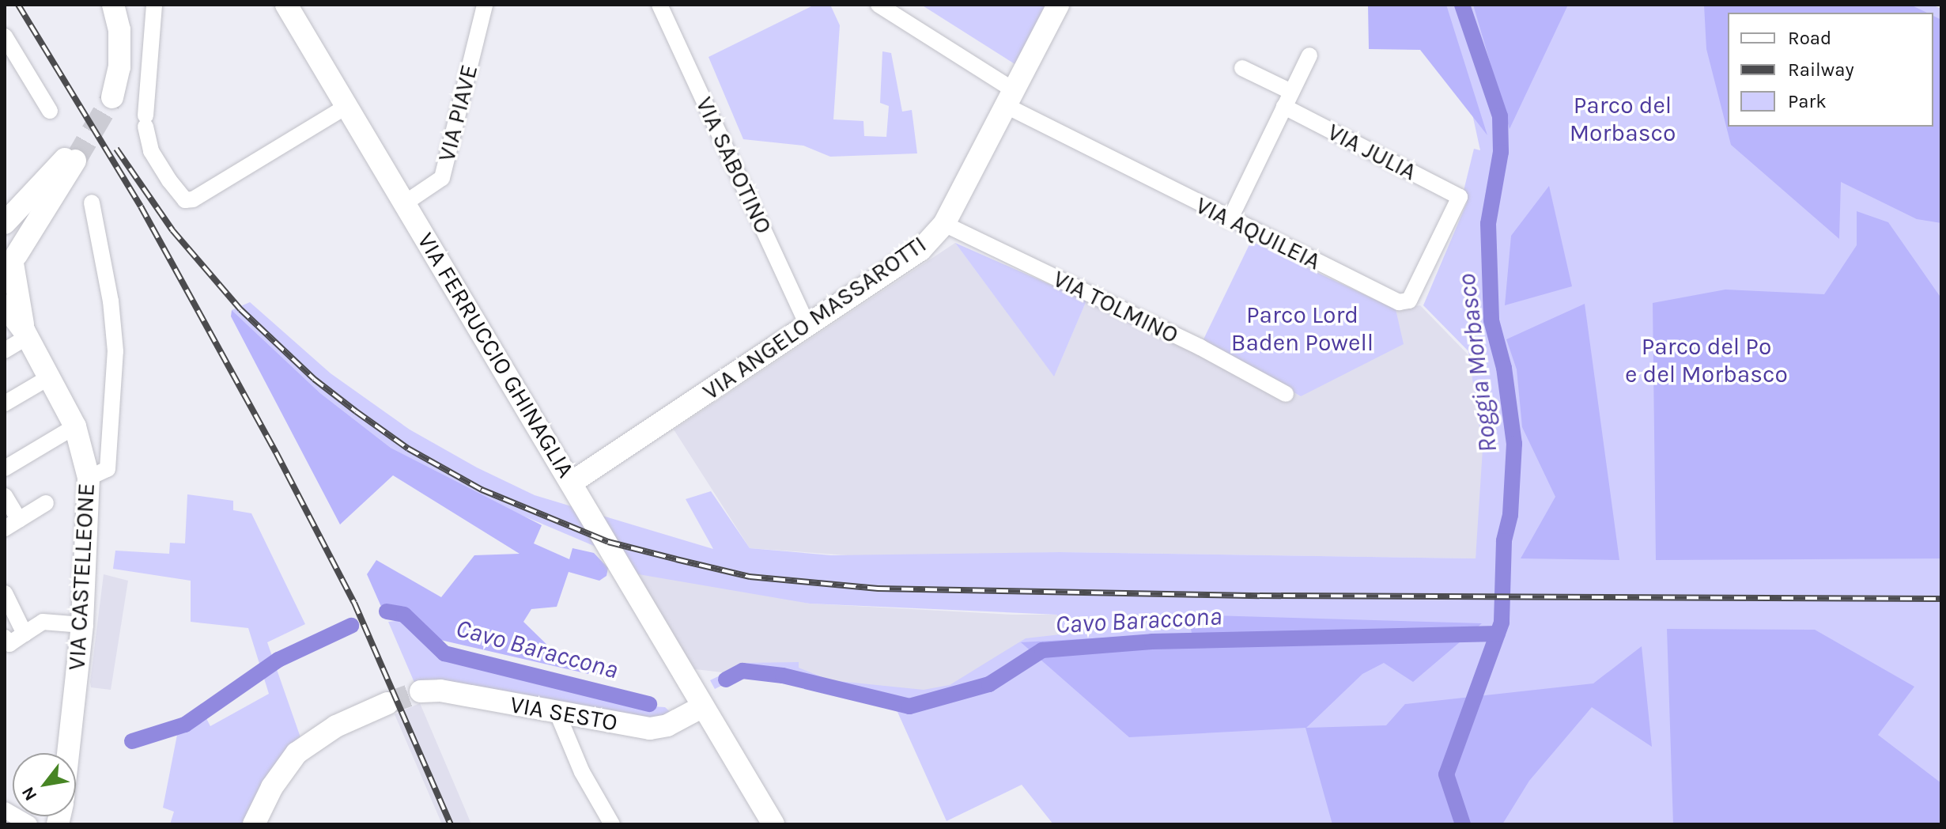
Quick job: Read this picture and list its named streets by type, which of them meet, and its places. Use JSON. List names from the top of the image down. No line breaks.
{"streets":{"main road":["VIA ANGELO MASSAROTTI","VIA FERRUCCIO GHINAGLIA","VIA CASTELLEONE","VIA SESTO"],"street":["VIA PIAVE","VIA JULIA","VIA SABOTINO","VIA AQUILEIA","VIA TOLMINO"]},"crossings":[["VIA PIAVE","VIA FERRUCCIO GHINAGLIA"],["VIA JULIA","VIA AQUILEIA"],["VIA SABOTINO","VIA ANGELO MASSAROTTI"],["VIA AQUILEIA","VIA ANGELO MASSAROTTI"],["VIA TOLMINO","VIA ANGELO MASSAROTTI"],["VIA ANGELO MASSAROTTI","VIA FERRUCCIO GHINAGLIA"],["VIA FERRUCCIO GHINAGLIA","VIA SESTO"]],"water":["Roggia Morbasco","Cavo Baraccona"],"parks":["Parco del Morbasco","Parco Lord Baden Powell","Parco del Po e del Morbasco"],"legend":["Road","Railway","Park"],"north":"bottom left"}
